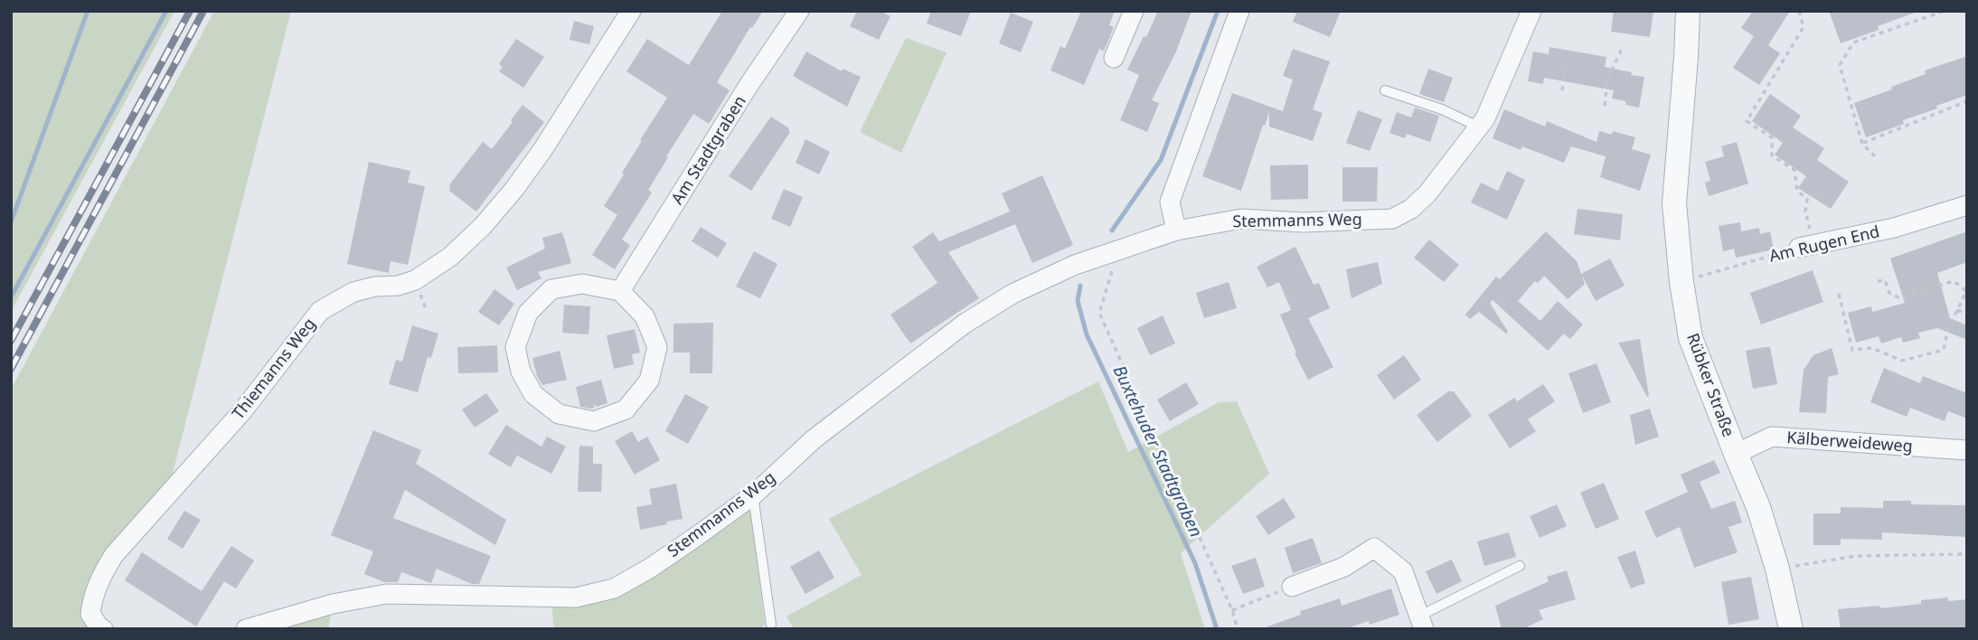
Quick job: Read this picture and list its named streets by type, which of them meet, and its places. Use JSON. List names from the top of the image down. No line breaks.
{"streets":{"street":["Am Stadtgraben","Stemmanns Weg","Am Rugen End","Thiemanns Weg","Rübker Straße","Kälberweideweg"]},"crossings":[["Am Rugen End","Rübker Straße"],["Rübker Straße","Kälberweideweg"]],"water":["Buxtehuder Stadtgraben"]}
